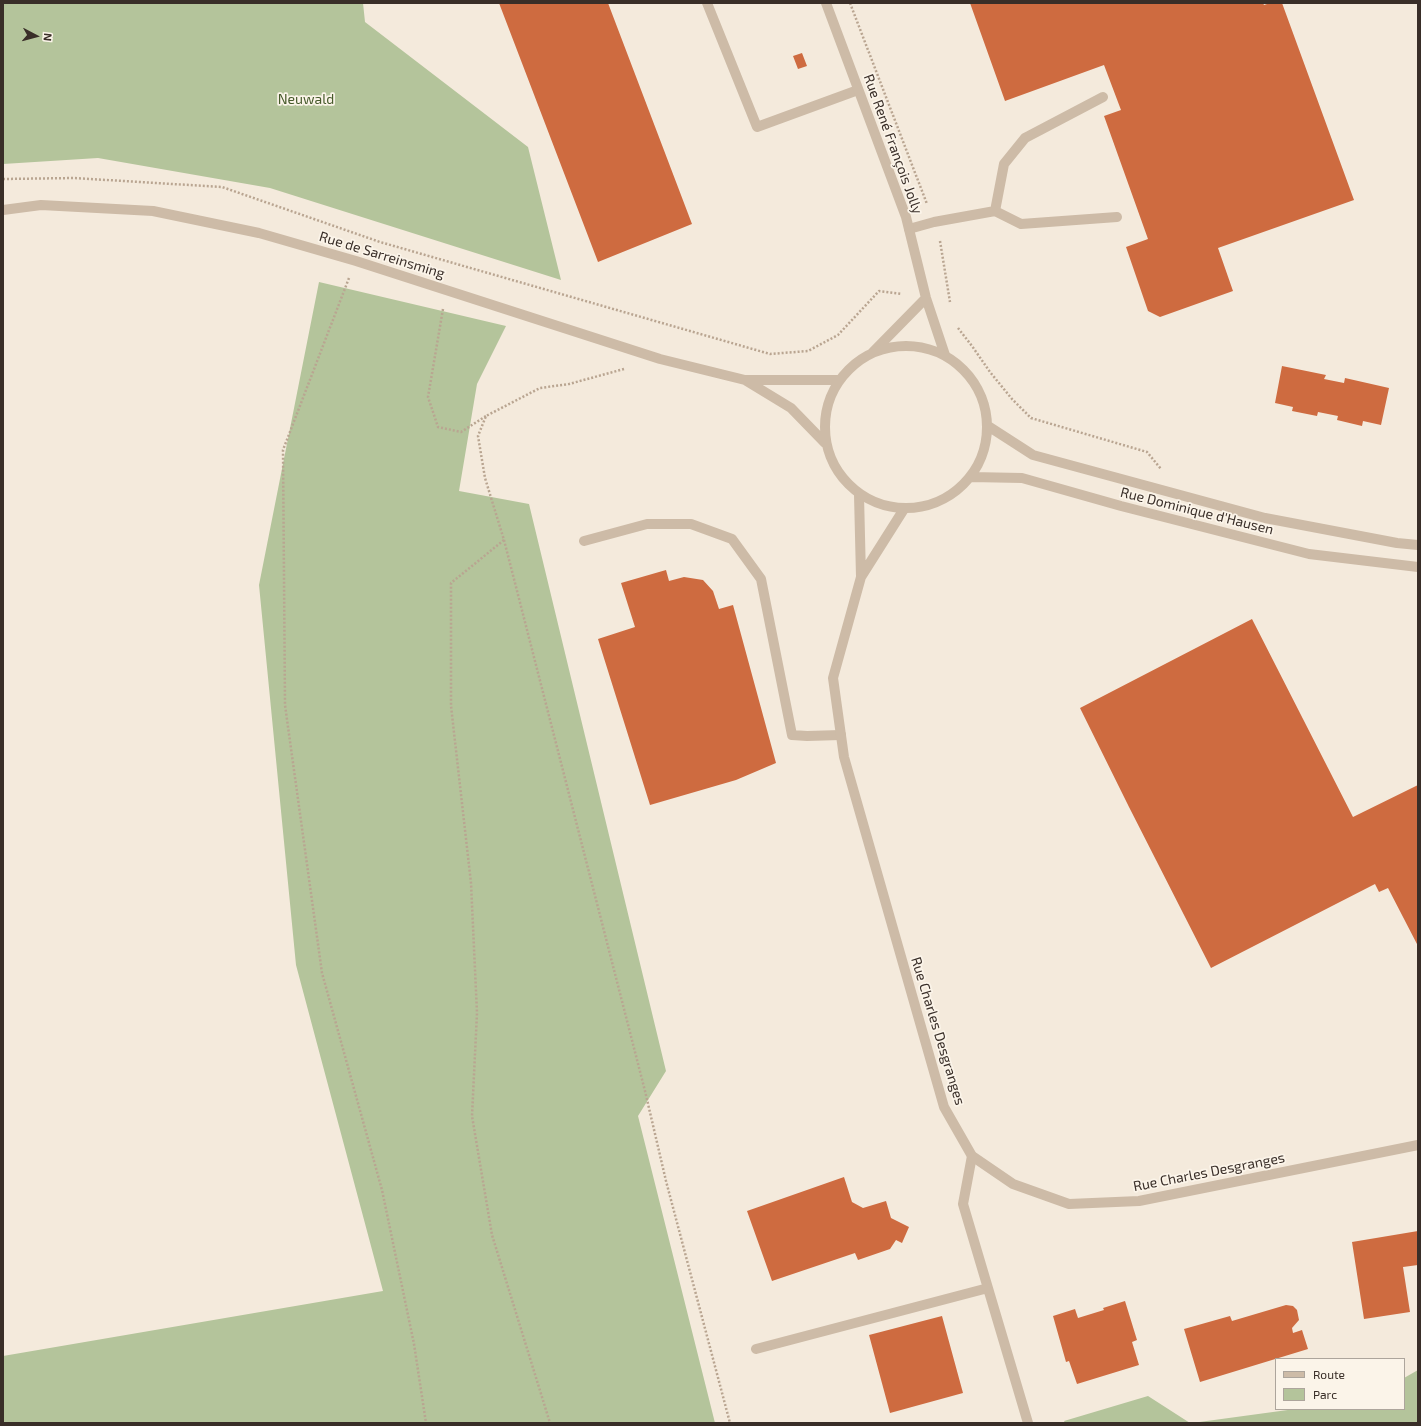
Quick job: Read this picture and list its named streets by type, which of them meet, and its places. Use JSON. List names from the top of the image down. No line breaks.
{"streets":{"street":["Rue René François Jolly","Rue de Sarreinsming","Rue Dominique d'Hausen","Rue Charles Desgranges"]},"parks":["Neuwald"],"legend":["Route","Parc"],"north":"right"}
